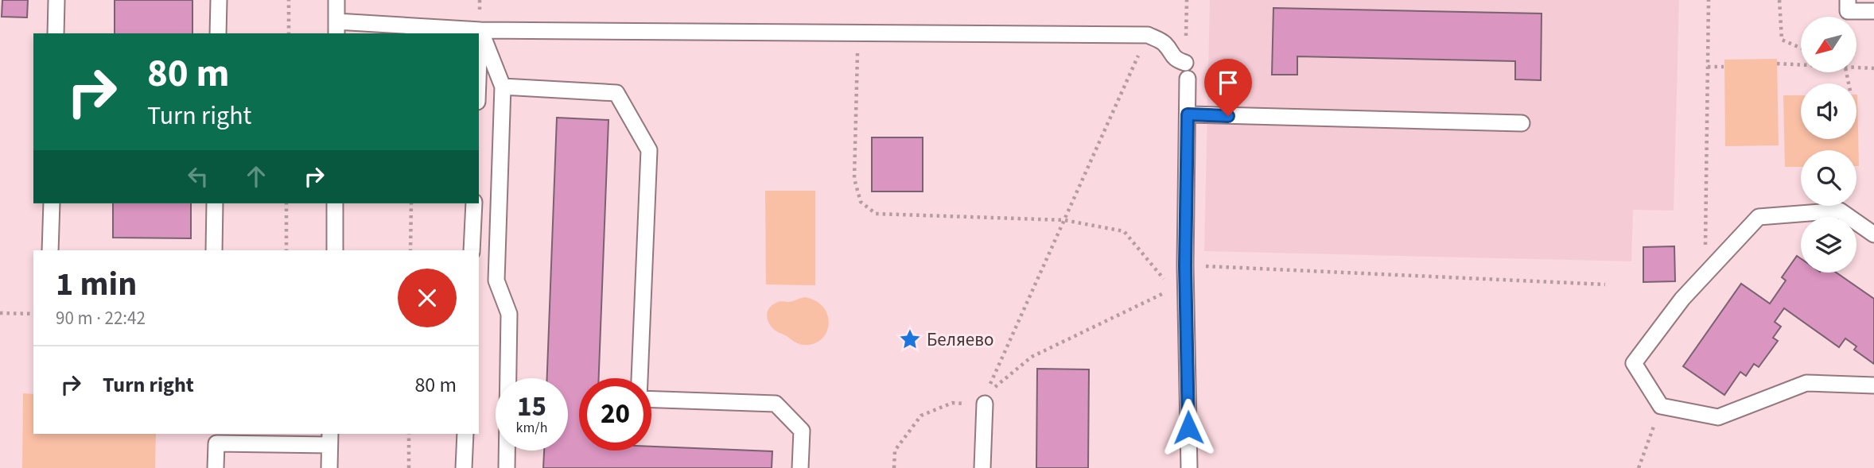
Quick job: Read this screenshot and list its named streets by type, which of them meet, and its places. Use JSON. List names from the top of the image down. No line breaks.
{"places":{"place":["Беляево"]},"north":"bottom left","page":{"turn":["80 m","Turn right"],"heading":["1 min","90 m · 22:42"],"list":[{"name":"Turn right","value":"80 m"}],"speed":"15 km/h","limit":"20"}}
